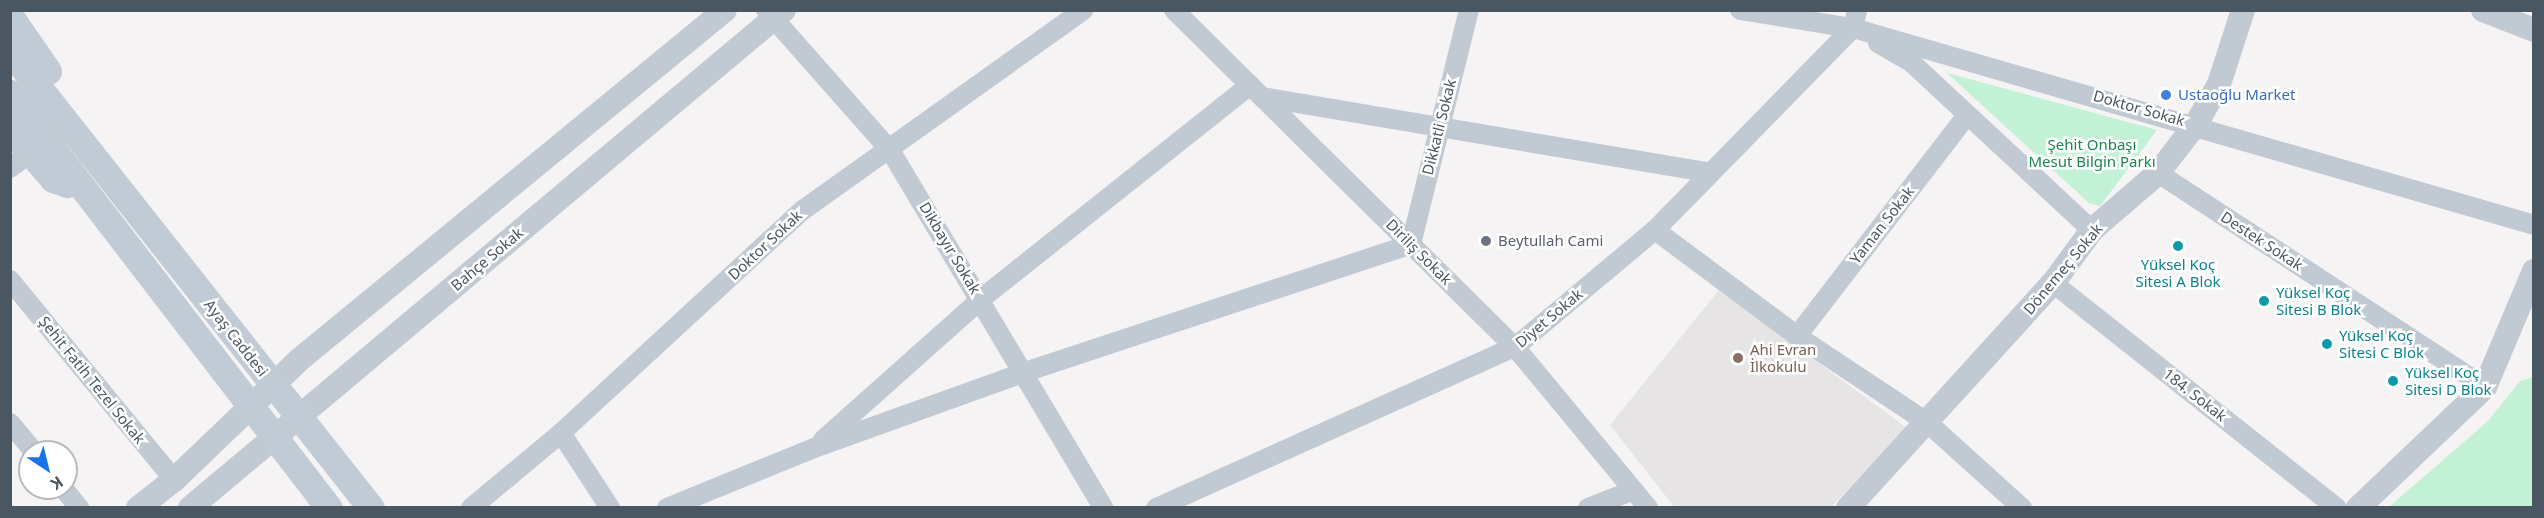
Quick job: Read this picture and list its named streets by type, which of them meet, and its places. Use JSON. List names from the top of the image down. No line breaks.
{"streets":{"main road":["Ayaş Caddesi"],"street":["Doktor Sokak","Dikkatli Sokak","Yaman Sokak","Destek Sokak","Dikbayır Sokak","Diriliş Sokak","Bahçe Sokak","Dönemeç Sokak","Diyet Sokak","Şehit Fatih Tezel Sokak","184. Sokak"]},"crossings":[["Doktor Sokak","Dikbayır Sokak"],["Doktor Sokak","Dönemeç Sokak"],["Doktor Sokak","Diyet Sokak"],["Dikkatli Sokak","Diriliş Sokak"],["Destek Sokak","Dönemeç Sokak"],["Dikbayır Sokak","Bahçe Sokak"],["Diriliş Sokak","Diyet Sokak"],["Bahçe Sokak","Ayaş Caddesi"],["Dönemeç Sokak","184. Sokak"]],"parks":["Şehit Onbaşı Mesut Bilgin Parkı"],"places":["Ustaoğlu Market","Beytullah Cami","Yüksel Koç Sitesi A Blok","Yüksel Koç Sitesi B Blok","Yüksel Koç Sitesi C Blok","Ahi Evran İlkokulu","Yüksel Koç Sitesi D Blok"],"north":"bottom right"}
